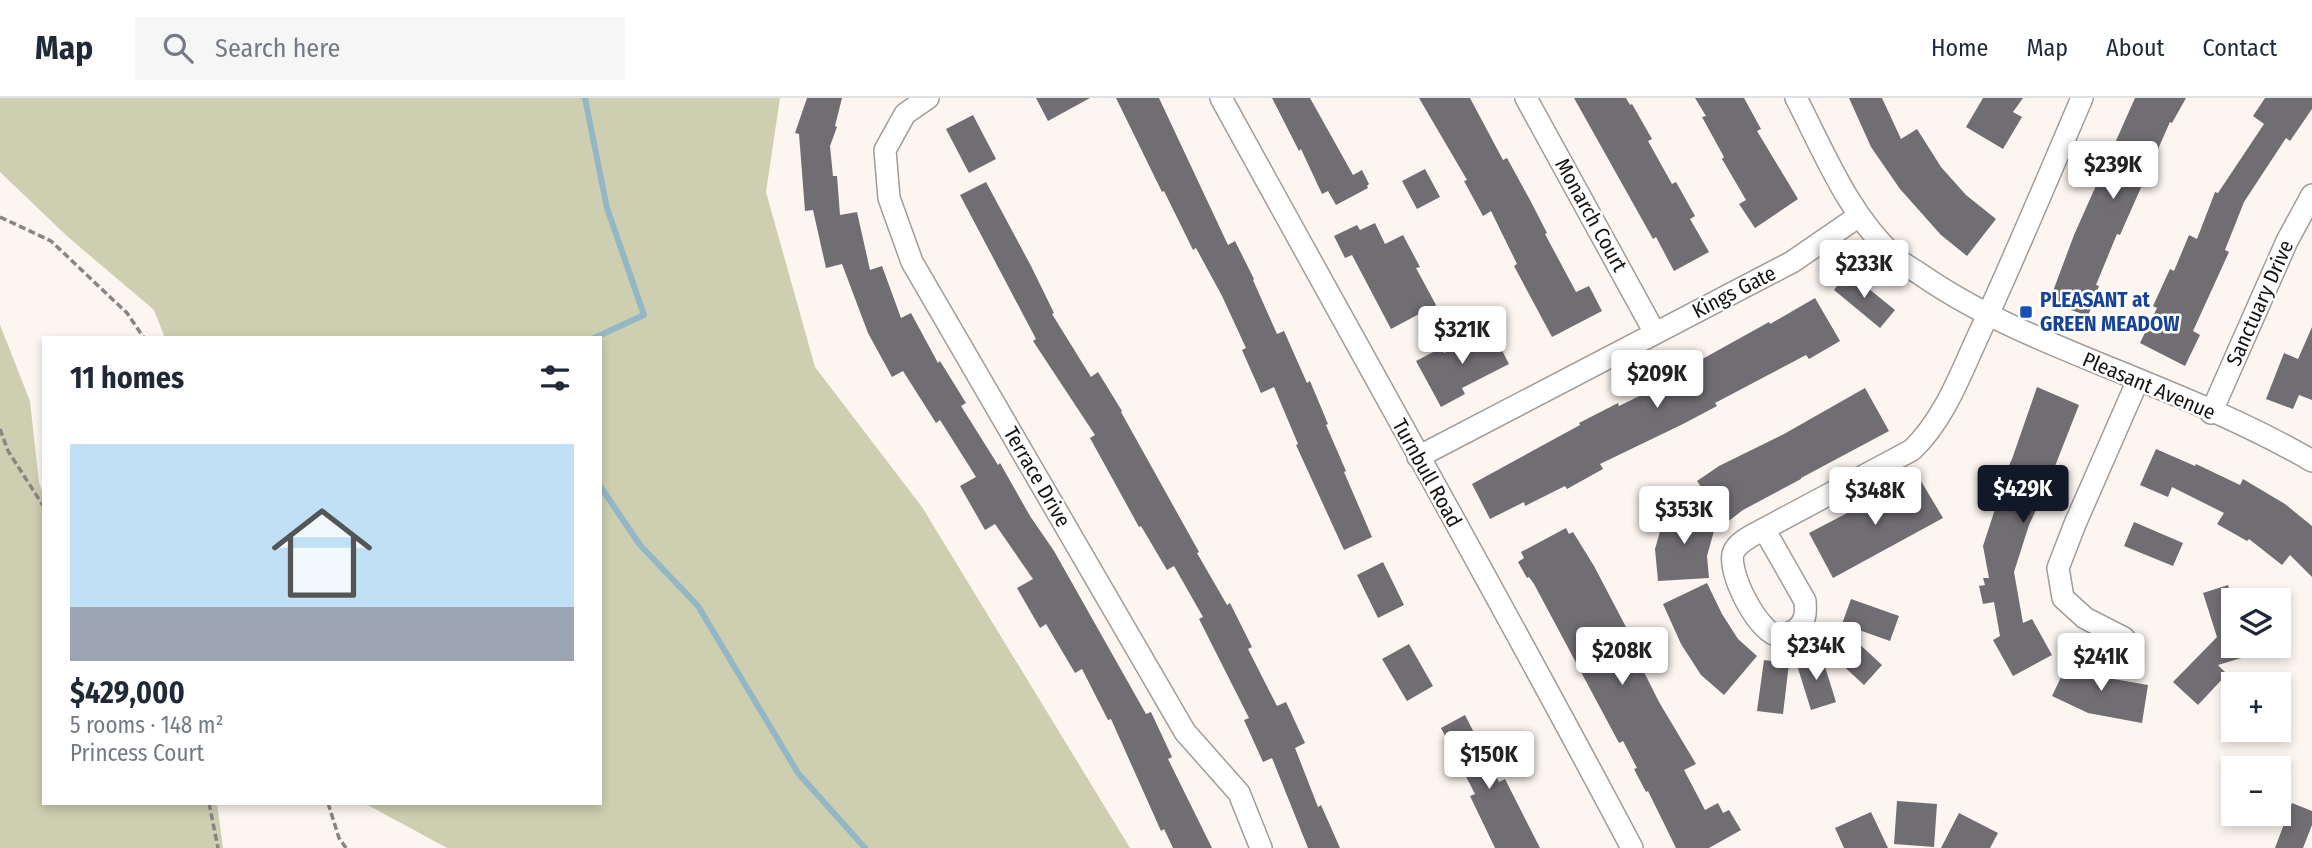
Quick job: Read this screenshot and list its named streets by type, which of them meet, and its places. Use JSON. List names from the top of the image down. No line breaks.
{"streets":{"street":["Monarch Court","Kings Gate","Sanctuary Drive","Pleasant Avenue","Turnbull Road","Terrace Drive"]},"crossings":[["Monarch Court","Kings Gate"],["Kings Gate","Pleasant Avenue"],["Kings Gate","Turnbull Road"],["Sanctuary Drive","Pleasant Avenue"]],"places":{"transit":["PLEASANT at GREEN MEADOW"]},"page":{"header":"Map","search":"Search here","nav":["Home","Map","About","Contact"],"price":["$239K","$233K","$321K","$209K","$429K","$348K","$353K","$234K","$208K","$241K","$150K"],"heading":"11 homes","list":[{"name":"$429,000","note":"5 rooms · 148 m² · Princess Court"}],"map_buttons":["+","−"]}}
